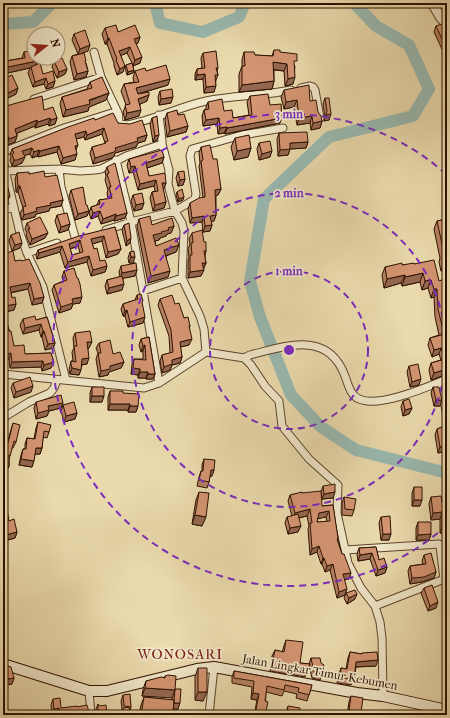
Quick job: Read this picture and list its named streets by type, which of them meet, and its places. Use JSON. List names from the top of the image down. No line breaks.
{"streets":{"main road":["Jalan Lingkar Timur Kebumen"]},"districts":["WONOSARI"],"north":"right","rings":["3 min","2 min","1 min"]}
